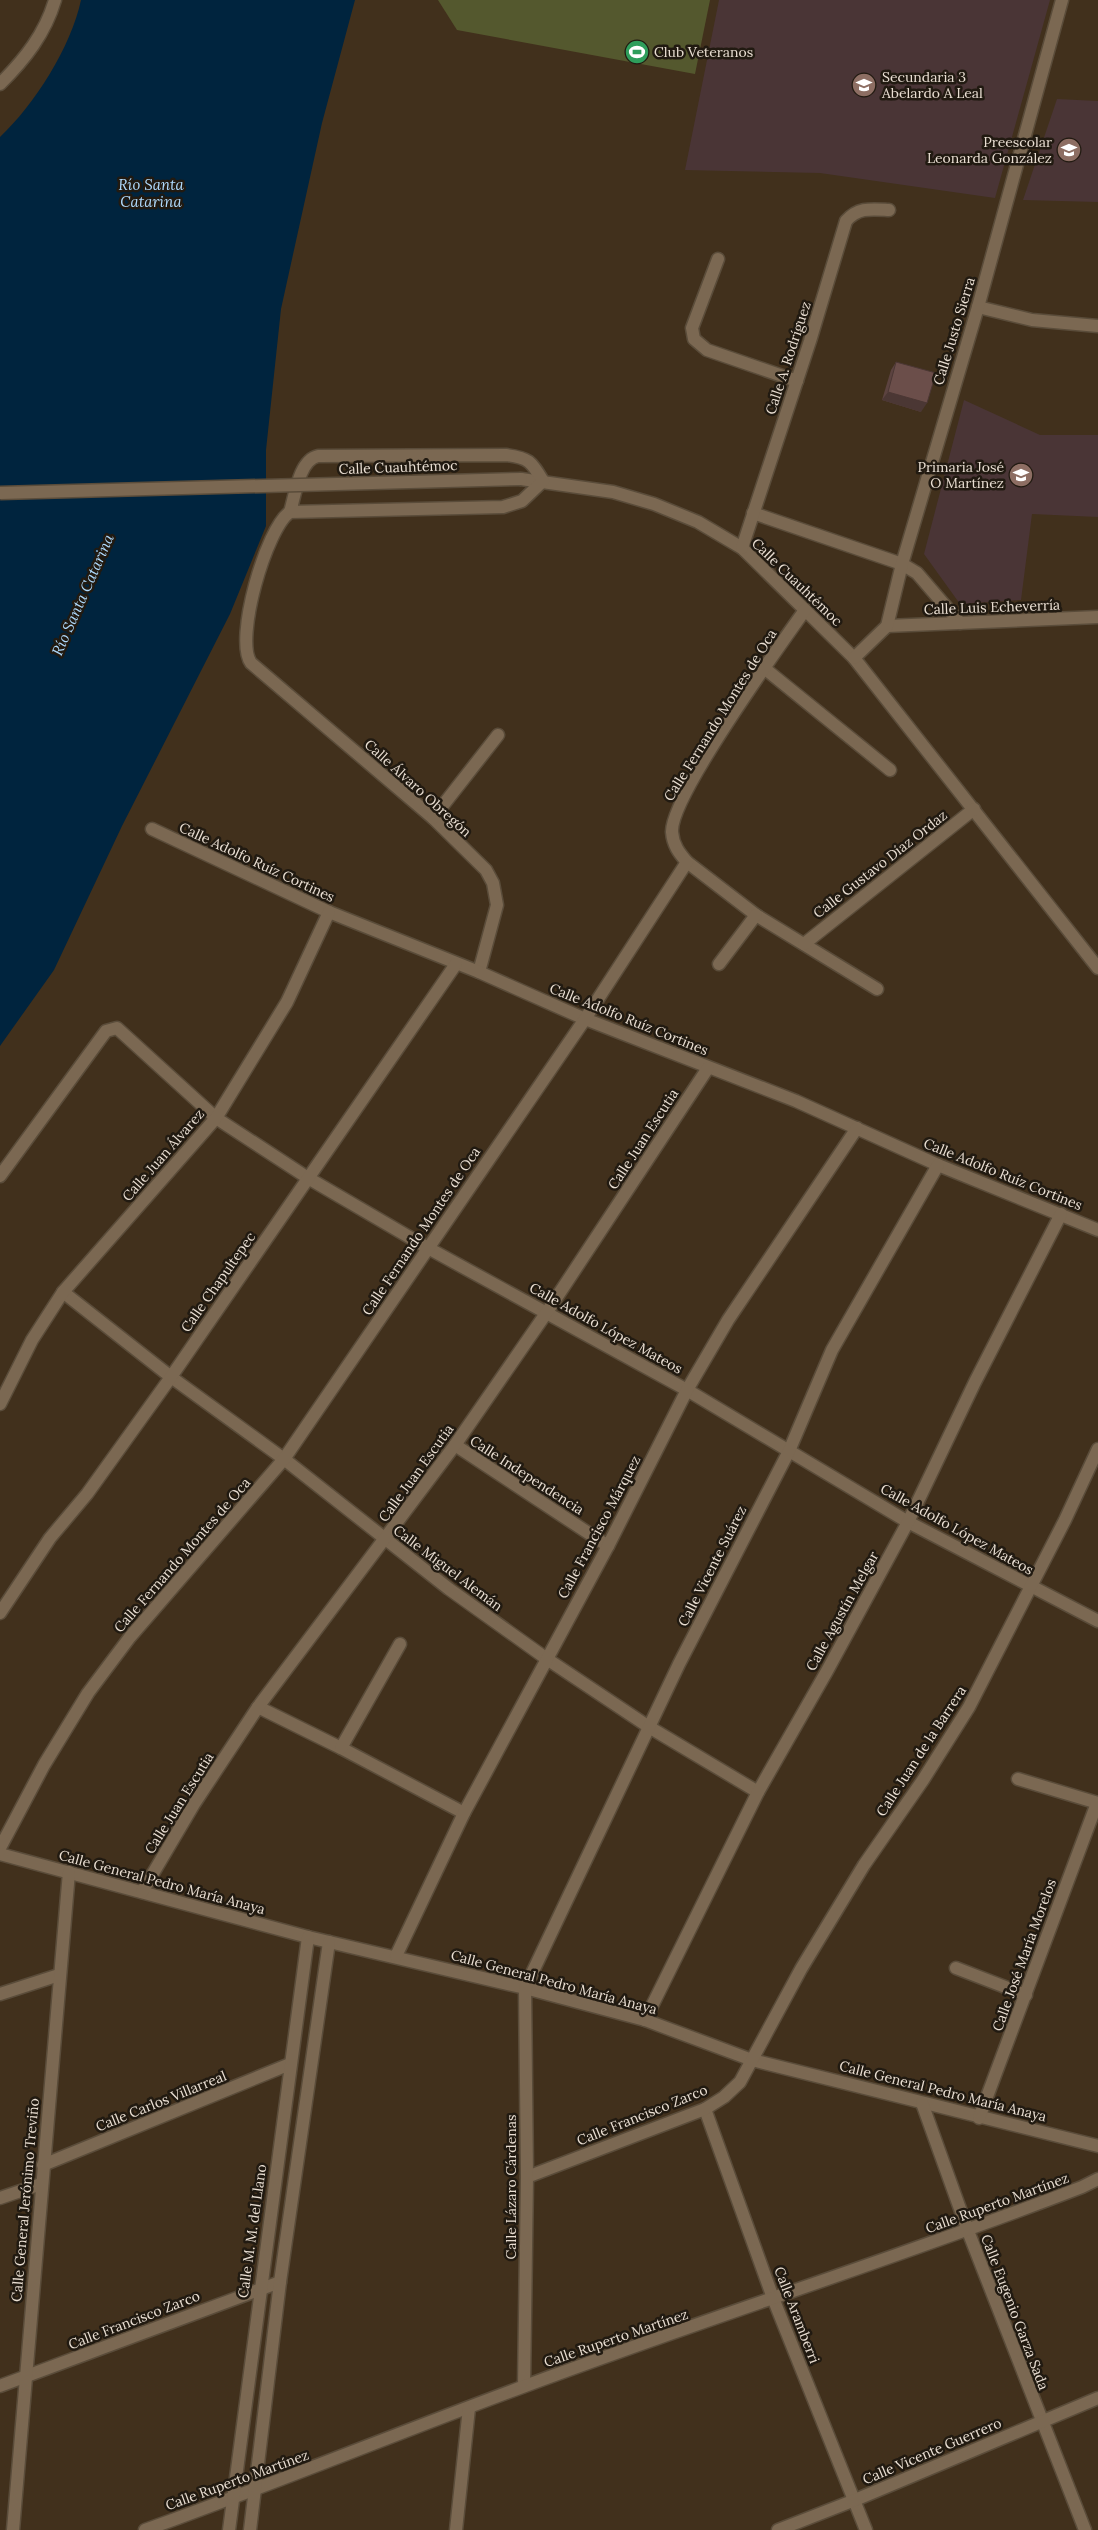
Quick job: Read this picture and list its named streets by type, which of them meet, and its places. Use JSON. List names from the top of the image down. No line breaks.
{"streets":{"street":["Calle Justo Sierra","Calle A. Rodríguez","Calle Cuauhtémoc","Calle Luis Echeverría","Calle Fernando Montes de Oca","Calle Álvaro Obregón","Calle Adolfo Ruíz Cortines","Calle Gustavo Díaz Ordaz","Calle Juan Escutia","Calle Juan Álvarez","Calle Chapultepec","Calle Adolfo López Mateos","Calle Independencia","Calle Francisco Márquez","Calle Vicente Suárez","Calle Miguel Alemán","Calle Agustín Melgar","Calle Juan de la Barrera","Calle General Pedro María Anaya","Calle José María Morelos","Calle Carlos Villarreal","Calle Francisco Zarco","Calle Lázaro Cárdenas","Calle General Jerónimo Treviño","Calle Ruperto Martínez","Calle M. M. del Llano","Calle Eugenio Garza Sada","Calle Aramberri","Calle Vicente Guerrero"]},"crossings":[["Calle Justo Sierra","Calle Luis Echeverría"],["Calle A. Rodríguez","Calle Cuauhtémoc"],["Calle Cuauhtémoc","Calle Fernando Montes de Oca"],["Calle Cuauhtémoc","Calle Gustavo Díaz Ordaz"],["Calle Fernando Montes de Oca","Calle Adolfo Ruíz Cortines"],["Calle Fernando Montes de Oca","Calle Adolfo López Mateos"],["Calle Fernando Montes de Oca","Calle Miguel Alemán"],["Calle Álvaro Obregón","Calle Adolfo Ruíz Cortines"],["Calle Adolfo Ruíz Cortines","Calle Juan Escutia"],["Calle Adolfo Ruíz Cortines","Calle Juan Álvarez"],["Calle Adolfo Ruíz Cortines","Calle Chapultepec"],["Calle Adolfo Ruíz Cortines","Calle Francisco Márquez"],["Calle Adolfo Ruíz Cortines","Calle Vicente Suárez"],["Calle Adolfo Ruíz Cortines","Calle Agustín Melgar"],["Calle Juan Escutia","Calle Adolfo López Mateos"],["Calle Juan Escutia","Calle Independencia"],["Calle Juan Escutia","Calle Miguel Alemán"],["Calle Juan Escutia","Calle General Pedro María Anaya"],["Calle Juan Álvarez","Calle Adolfo López Mateos"],["Calle Juan Álvarez","Calle Miguel Alemán"],["Calle Chapultepec","Calle Adolfo López Mateos"],["Calle Chapultepec","Calle Miguel Alemán"],["Calle Adolfo López Mateos","Calle Francisco Márquez"],["Calle Adolfo López Mateos","Calle Vicente Suárez"],["Calle Adolfo López Mateos","Calle Agustín Melgar"],["Calle Adolfo López Mateos","Calle Juan de la Barrera"],["Calle Independencia","Calle Francisco Márquez"],["Calle Francisco Márquez","Calle Miguel Alemán"],["Calle Francisco Márquez","Calle General Pedro María Anaya"],["Calle Vicente Suárez","Calle Miguel Alemán"],["Calle Vicente Suárez","Calle General Pedro María Anaya"],["Calle Vicente Suárez","Calle Lázaro Cárdenas"],["Calle Miguel Alemán","Calle Agustín Melgar"],["Calle Agustín Melgar","Calle General Pedro María Anaya"],["Calle Juan de la Barrera","Calle General Pedro María Anaya"],["Calle Juan de la Barrera","Calle Francisco Zarco"],["Calle General Pedro María Anaya","Calle José María Morelos"],["Calle General Pedro María Anaya","Calle Francisco Zarco"],["Calle General Pedro María Anaya","Calle Lázaro Cárdenas"],["Calle General Pedro María Anaya","Calle General Jerónimo Treviño"],["Calle General Pedro María Anaya","Calle M. M. del Llano"],["Calle General Pedro María Anaya","Calle Eugenio Garza Sada"],["Calle Carlos Villarreal","Calle General Jerónimo Treviño"],["Calle Carlos Villarreal","Calle M. M. del Llano"],["Calle Francisco Zarco","Calle Lázaro Cárdenas"],["Calle Francisco Zarco","Calle General Jerónimo Treviño"],["Calle Francisco Zarco","Calle M. M. del Llano"],["Calle Francisco Zarco","Calle Aramberri"],["Calle Lázaro Cárdenas","Calle Ruperto Martínez"],["Calle Ruperto Martínez","Calle M. M. del Llano"],["Calle Ruperto Martínez","Calle Eugenio Garza Sada"],["Calle Ruperto Martínez","Calle Aramberri"],["Calle Eugenio Garza Sada","Calle Vicente Guerrero"],["Calle Aramberri","Calle Vicente Guerrero"]],"water":["Río Santa Catarina"],"places":{"sports":["Club Veteranos"],"school or university":["Secundaria 3 Abelardo A Leal","Preescolar Leonarda González","Primaria José O Martínez"]}}
